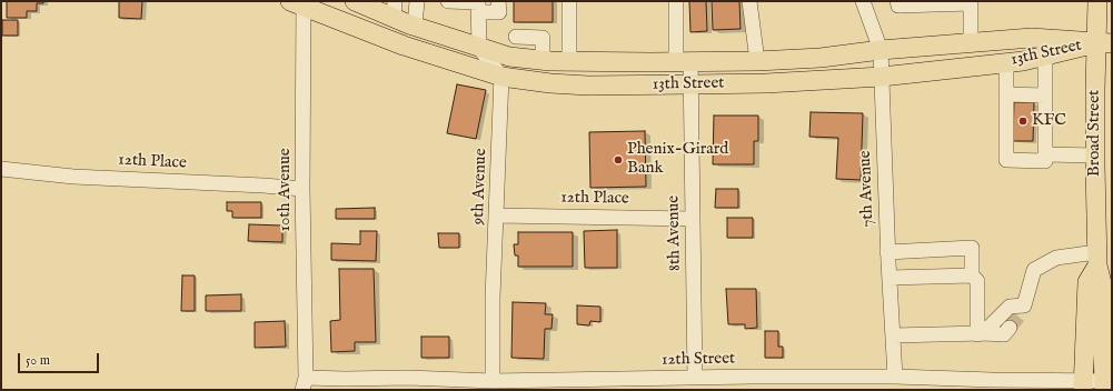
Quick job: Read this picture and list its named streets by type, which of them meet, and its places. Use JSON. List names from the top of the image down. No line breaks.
{"streets":{"main road":["13th Street","Broad Street"],"street":["12th Place","9th Avenue","7th Avenue","10th Avenue","8th Avenue","12th Street"]},"crossings":[["13th Street","Broad Street"],["13th Street","9th Avenue"],["13th Street","7th Avenue"],["13th Street","10th Avenue"],["13th Street","8th Avenue"],["Broad Street","12th Street"],["12th Place","9th Avenue"],["12th Place","10th Avenue"],["12th Place","8th Avenue"],["9th Avenue","12th Street"],["7th Avenue","12th Street"],["10th Avenue","12th Street"],["8th Avenue","12th Street"]],"places":["KFC","Phenix-Girard Bank"],"scale_bar":"50 m"}
